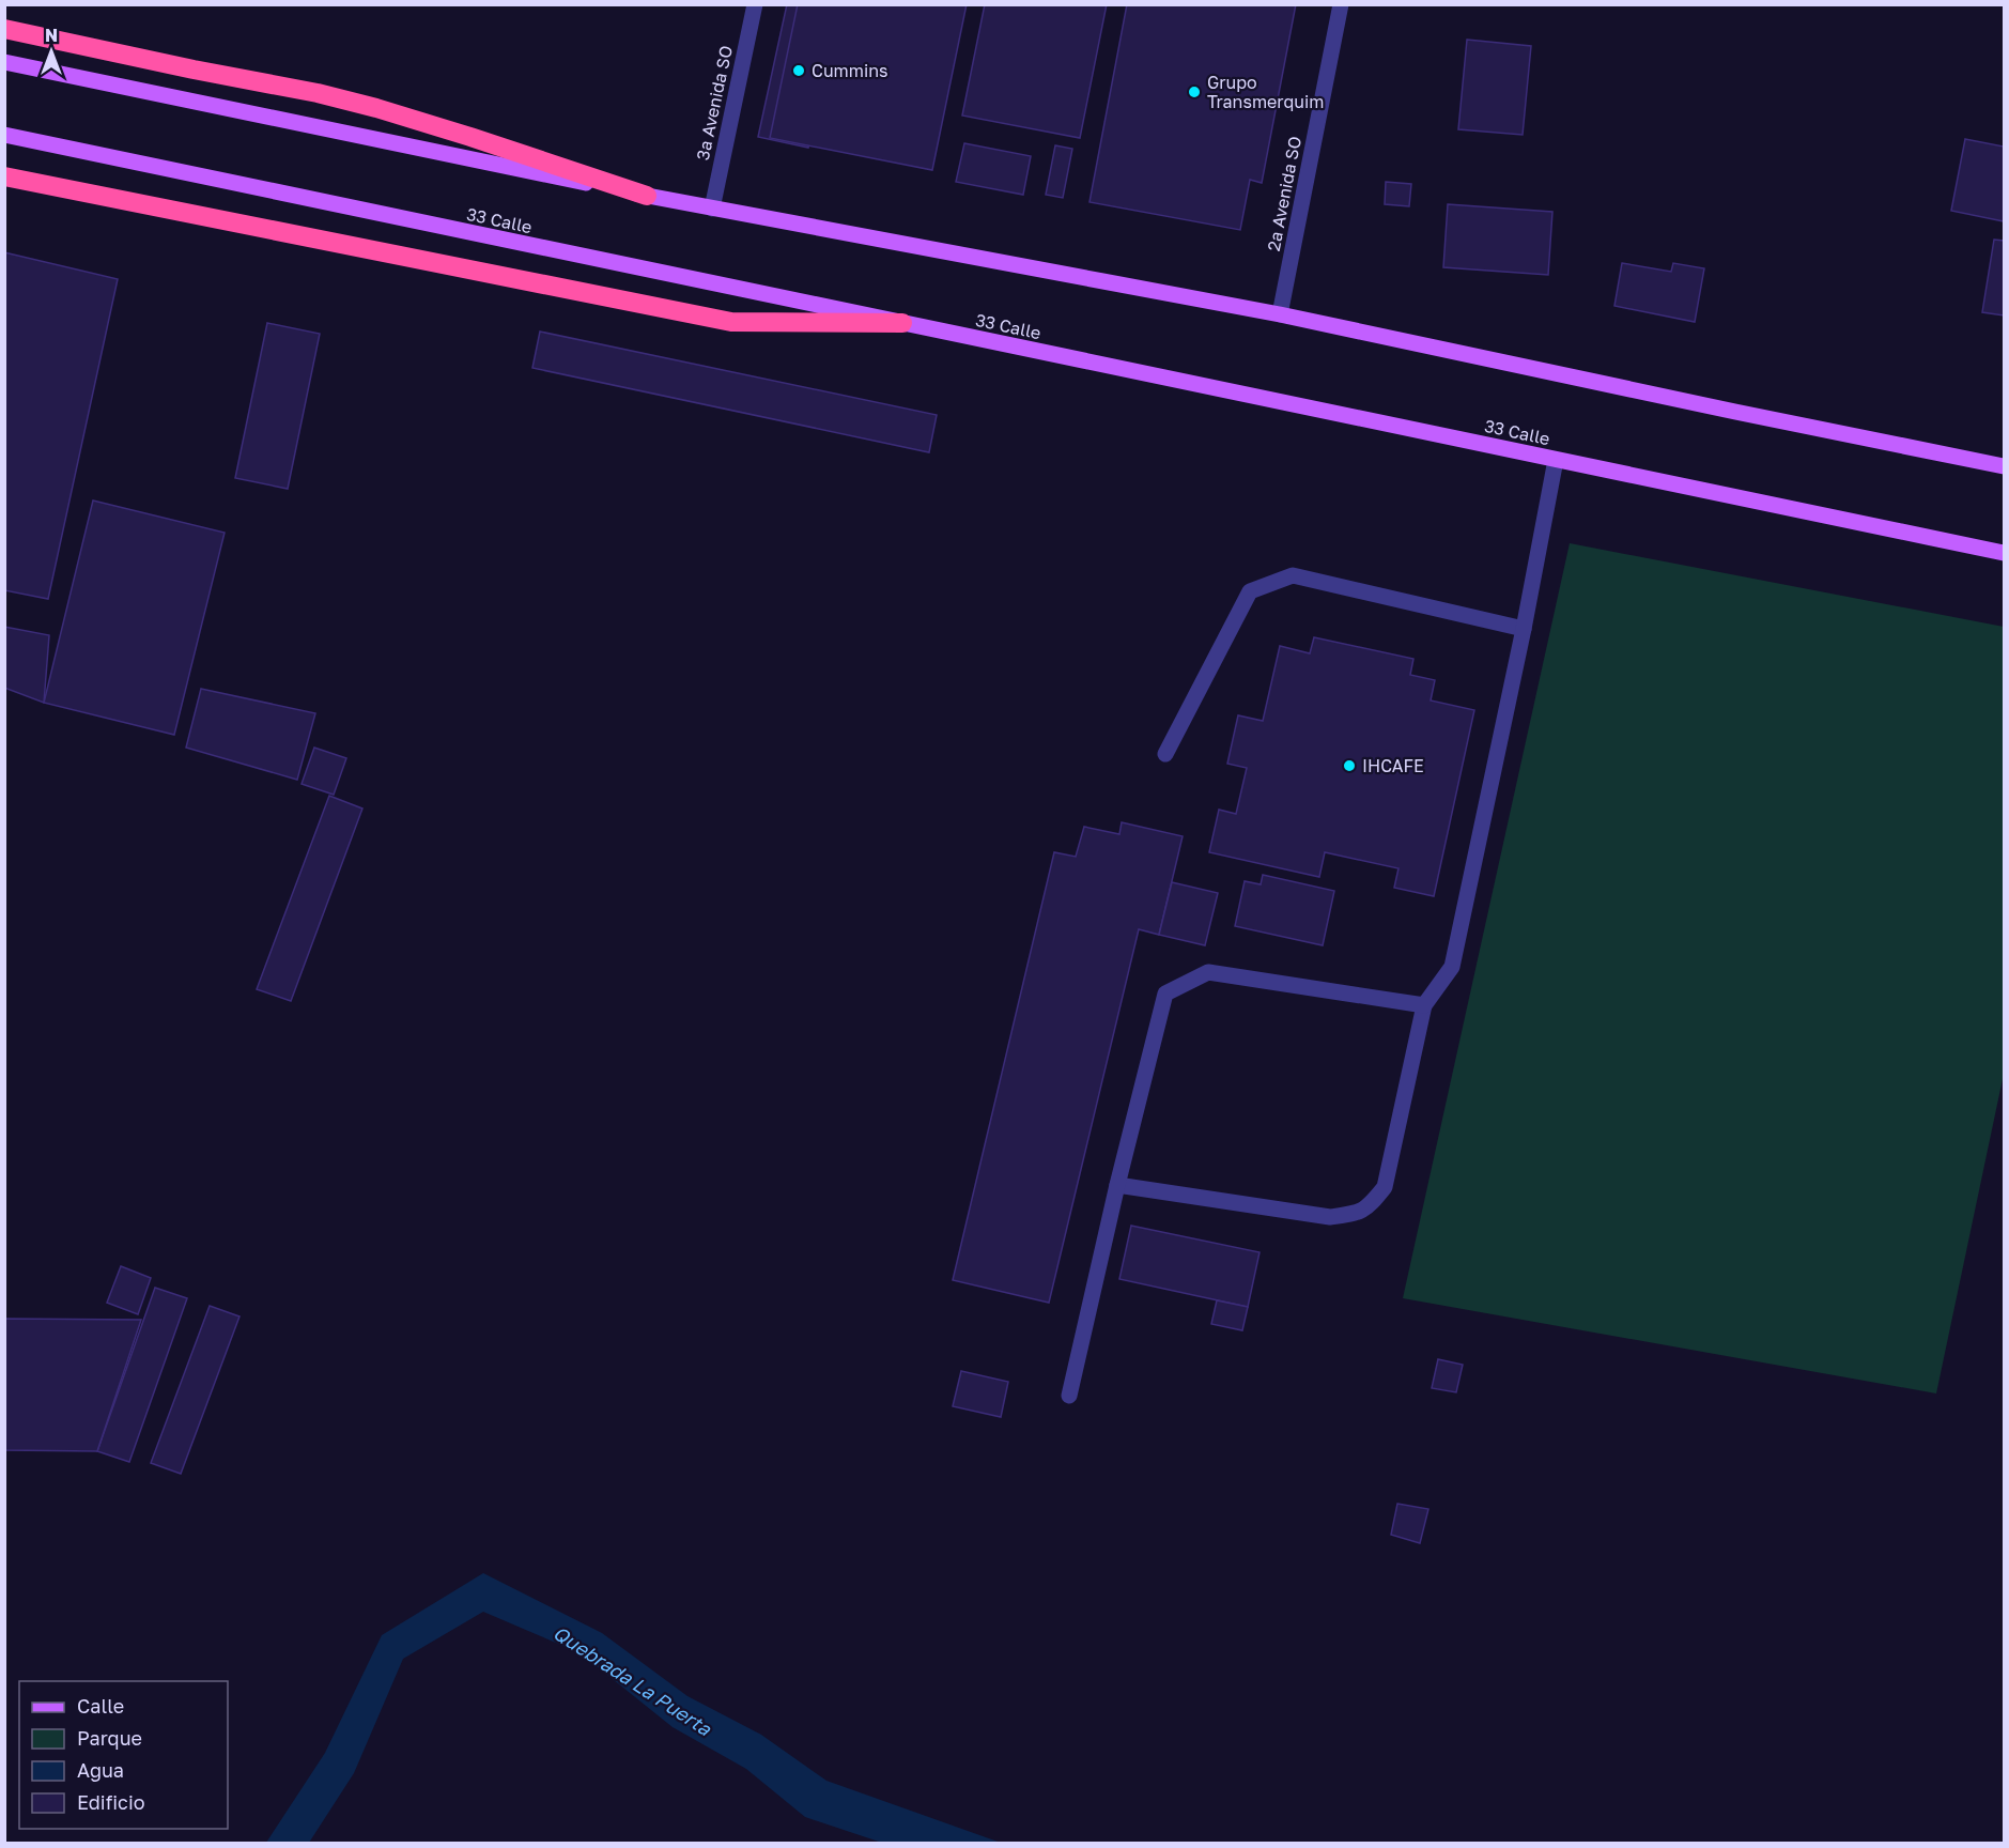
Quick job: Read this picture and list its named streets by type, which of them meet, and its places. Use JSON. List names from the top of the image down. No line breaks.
{"streets":{"main road":["33 Calle"],"street":["3a Avenida SO","2a Avenida SO"]},"water":["Quebrada La Puerta"],"places":["Cummins","Grupo Transmerquim","IHCAFE"],"legend":["Calle","Parque","Agua","Edificio"],"north":"top"}
